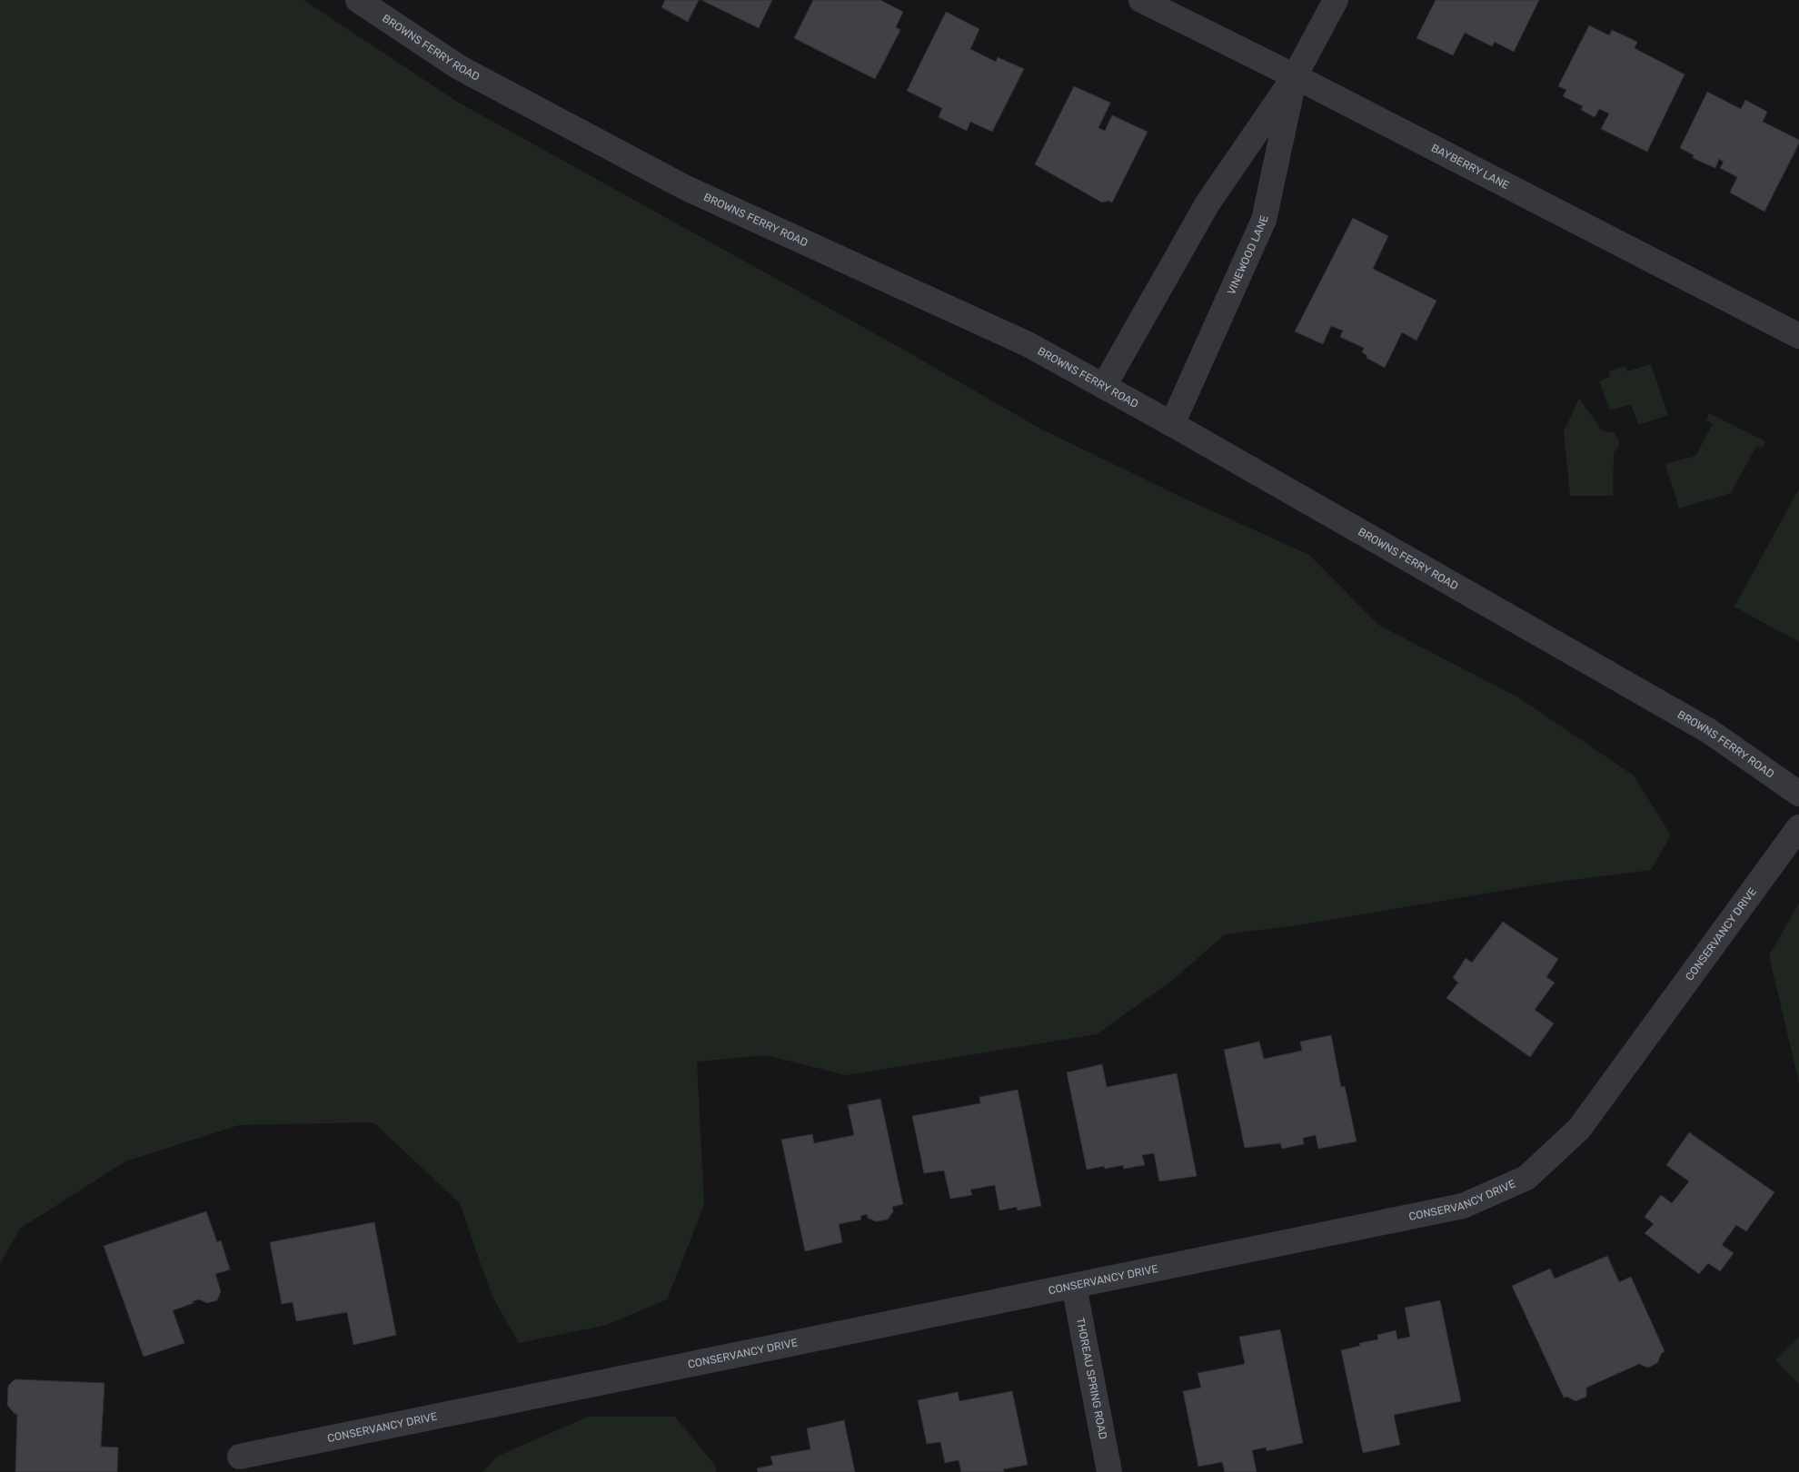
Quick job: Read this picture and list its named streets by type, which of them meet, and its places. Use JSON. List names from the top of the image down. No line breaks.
{"streets":{"street":["BROWNS FERRY ROAD","BAYBERRY LANE","VINEWOOD LANE","CONSERVANCY DRIVE","THOREAU SPRING ROAD"]},"crossings":[["BROWNS FERRY ROAD","VINEWOOD LANE"],["BAYBERRY LANE","VINEWOOD LANE"],["CONSERVANCY DRIVE","THOREAU SPRING ROAD"]]}
